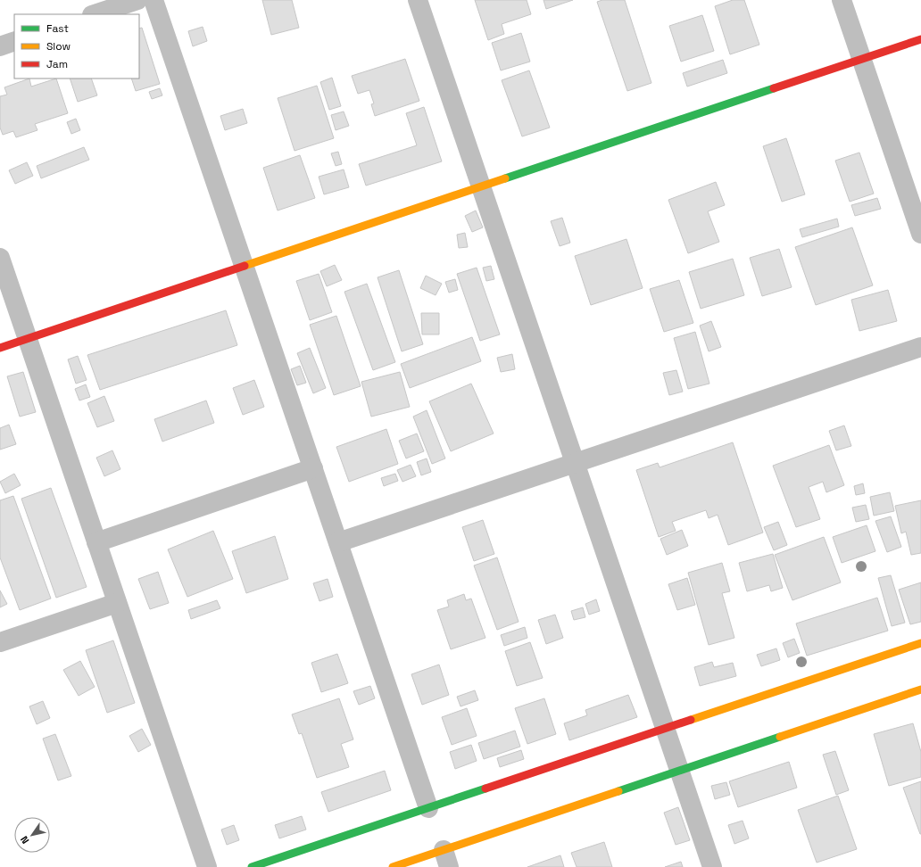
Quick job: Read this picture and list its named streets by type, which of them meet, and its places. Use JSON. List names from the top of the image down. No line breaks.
{"legend":["Fast","Slow","Jam"],"north":"bottom left"}
